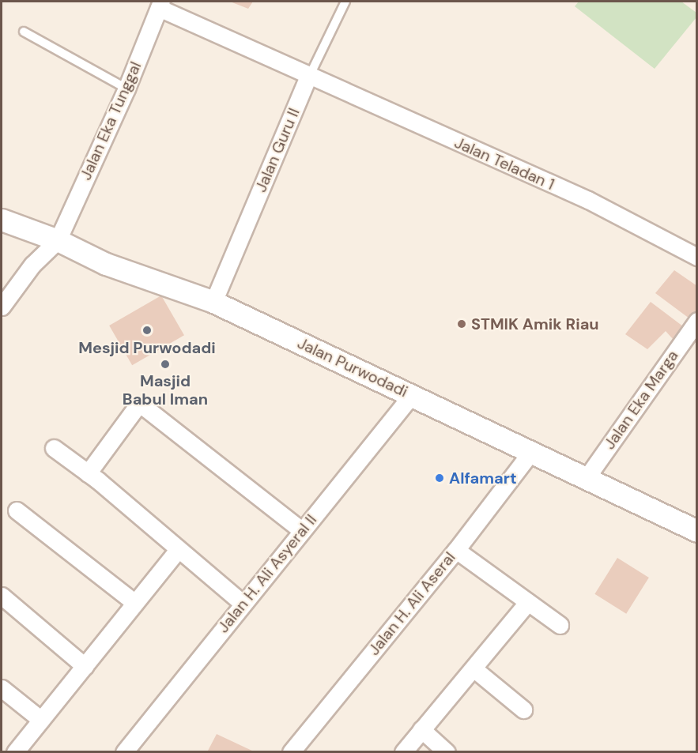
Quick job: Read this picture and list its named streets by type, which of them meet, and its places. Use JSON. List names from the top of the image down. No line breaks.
{"streets":{"street":["Jalan Eka Tunggal","Jalan Guru II","Jalan Teladan 1","Jalan Purwodadi","Jalan Eka Marga","Jalan H. Ali Asyeral II","Jalan H. Ali Aseral"]},"crossings":[["Jalan Eka Tunggal","Jalan Teladan 1"],["Jalan Eka Tunggal","Jalan Purwodadi"],["Jalan Guru II","Jalan Teladan 1"],["Jalan Guru II","Jalan Purwodadi"],["Jalan Purwodadi","Jalan Eka Marga"],["Jalan Purwodadi","Jalan H. Ali Asyeral II"],["Jalan Purwodadi","Jalan H. Ali Aseral"]],"places":["STMIK Amik Riau","Mesjid Purwodadi","Masjid Babul Iman","Alfamart"]}
